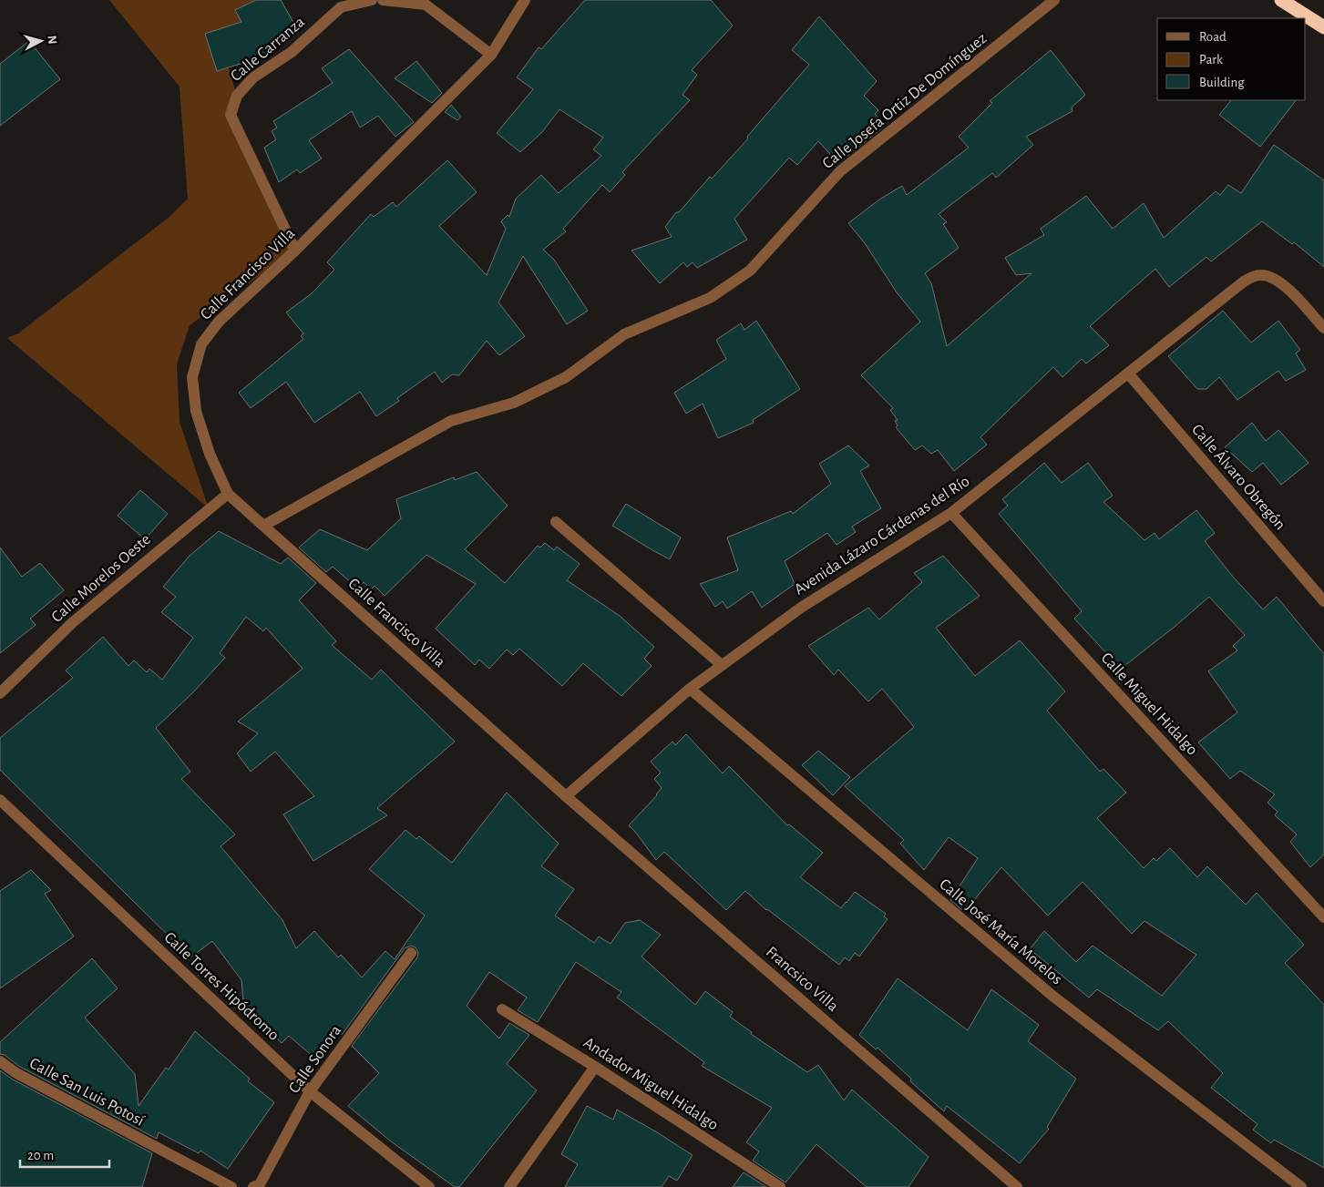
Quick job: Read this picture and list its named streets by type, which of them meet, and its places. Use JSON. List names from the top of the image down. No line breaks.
{"streets":{"street":["Calle Carranza","Calle Josefa Ortiz De Domínguez","Calle Francisco Villa","Calle Álvaro Obregón","Avenida Lázaro Cárdenas del Río","Calle Morelos Oeste","Calle Miguel Hidalgo","Calle José María Morelos","Francsico Villa","Calle Torres Hipódromo","Calle Sonora","Andador Miguel Hidalgo","Calle San Luis Potosí"]},"crossings":[["Calle Carranza","Calle Francisco Villa"],["Calle Josefa Ortiz De Domínguez","Calle Francisco Villa"],["Calle Francisco Villa","Avenida Lázaro Cárdenas del Río"],["Calle Francisco Villa","Calle Morelos Oeste"],["Calle Francisco Villa","Francsico Villa"],["Calle Álvaro Obregón","Avenida Lázaro Cárdenas del Río"],["Avenida Lázaro Cárdenas del Río","Calle Miguel Hidalgo"],["Avenida Lázaro Cárdenas del Río","Calle José María Morelos"],["Avenida Lázaro Cárdenas del Río","Francsico Villa"],["Calle Torres Hipódromo","Calle Sonora"]],"legend":["Road","Park","Building"],"scale_bar":"20 m","north":"right"}
